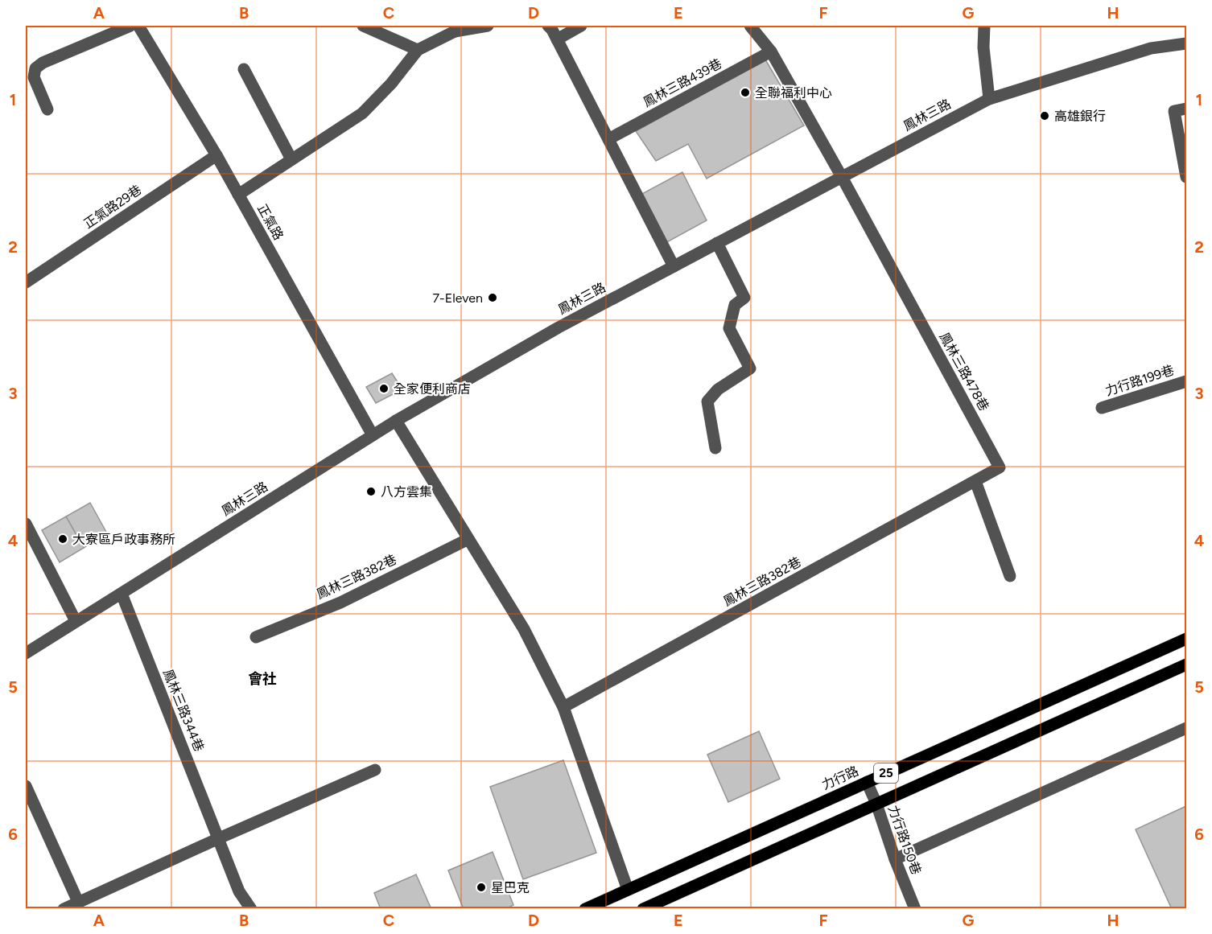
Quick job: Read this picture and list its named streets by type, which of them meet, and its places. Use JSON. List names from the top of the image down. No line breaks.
{"streets":{"main road":["25","力行路"],"street":["鳳林三路439巷","鳳林三路","正氣路29巷","正氣路","鳳林三路478巷","力行路199巷","鳳林三路382巷","鳳林三路344巷","力行路150巷"]},"crossings":[["鳳林三路","正氣路"],["鳳林三路","鳳林三路478巷"],["鳳林三路","鳳林三路344巷"],["正氣路29巷","正氣路"],["鳳林三路478巷","鳳林三路382巷"],["25","力行路150巷"],["力行路","力行路150巷"]],"districts":["會社"],"places":["全聯福利中心","高雄銀行","7-Eleven","全家便利商店","八方雲集","大寮區戶政事務所","星巴克"],"grid":{"columns":["A","B","C","D","E","F","G","H"],"rows":["1","2","3","4","5","6"]}}
